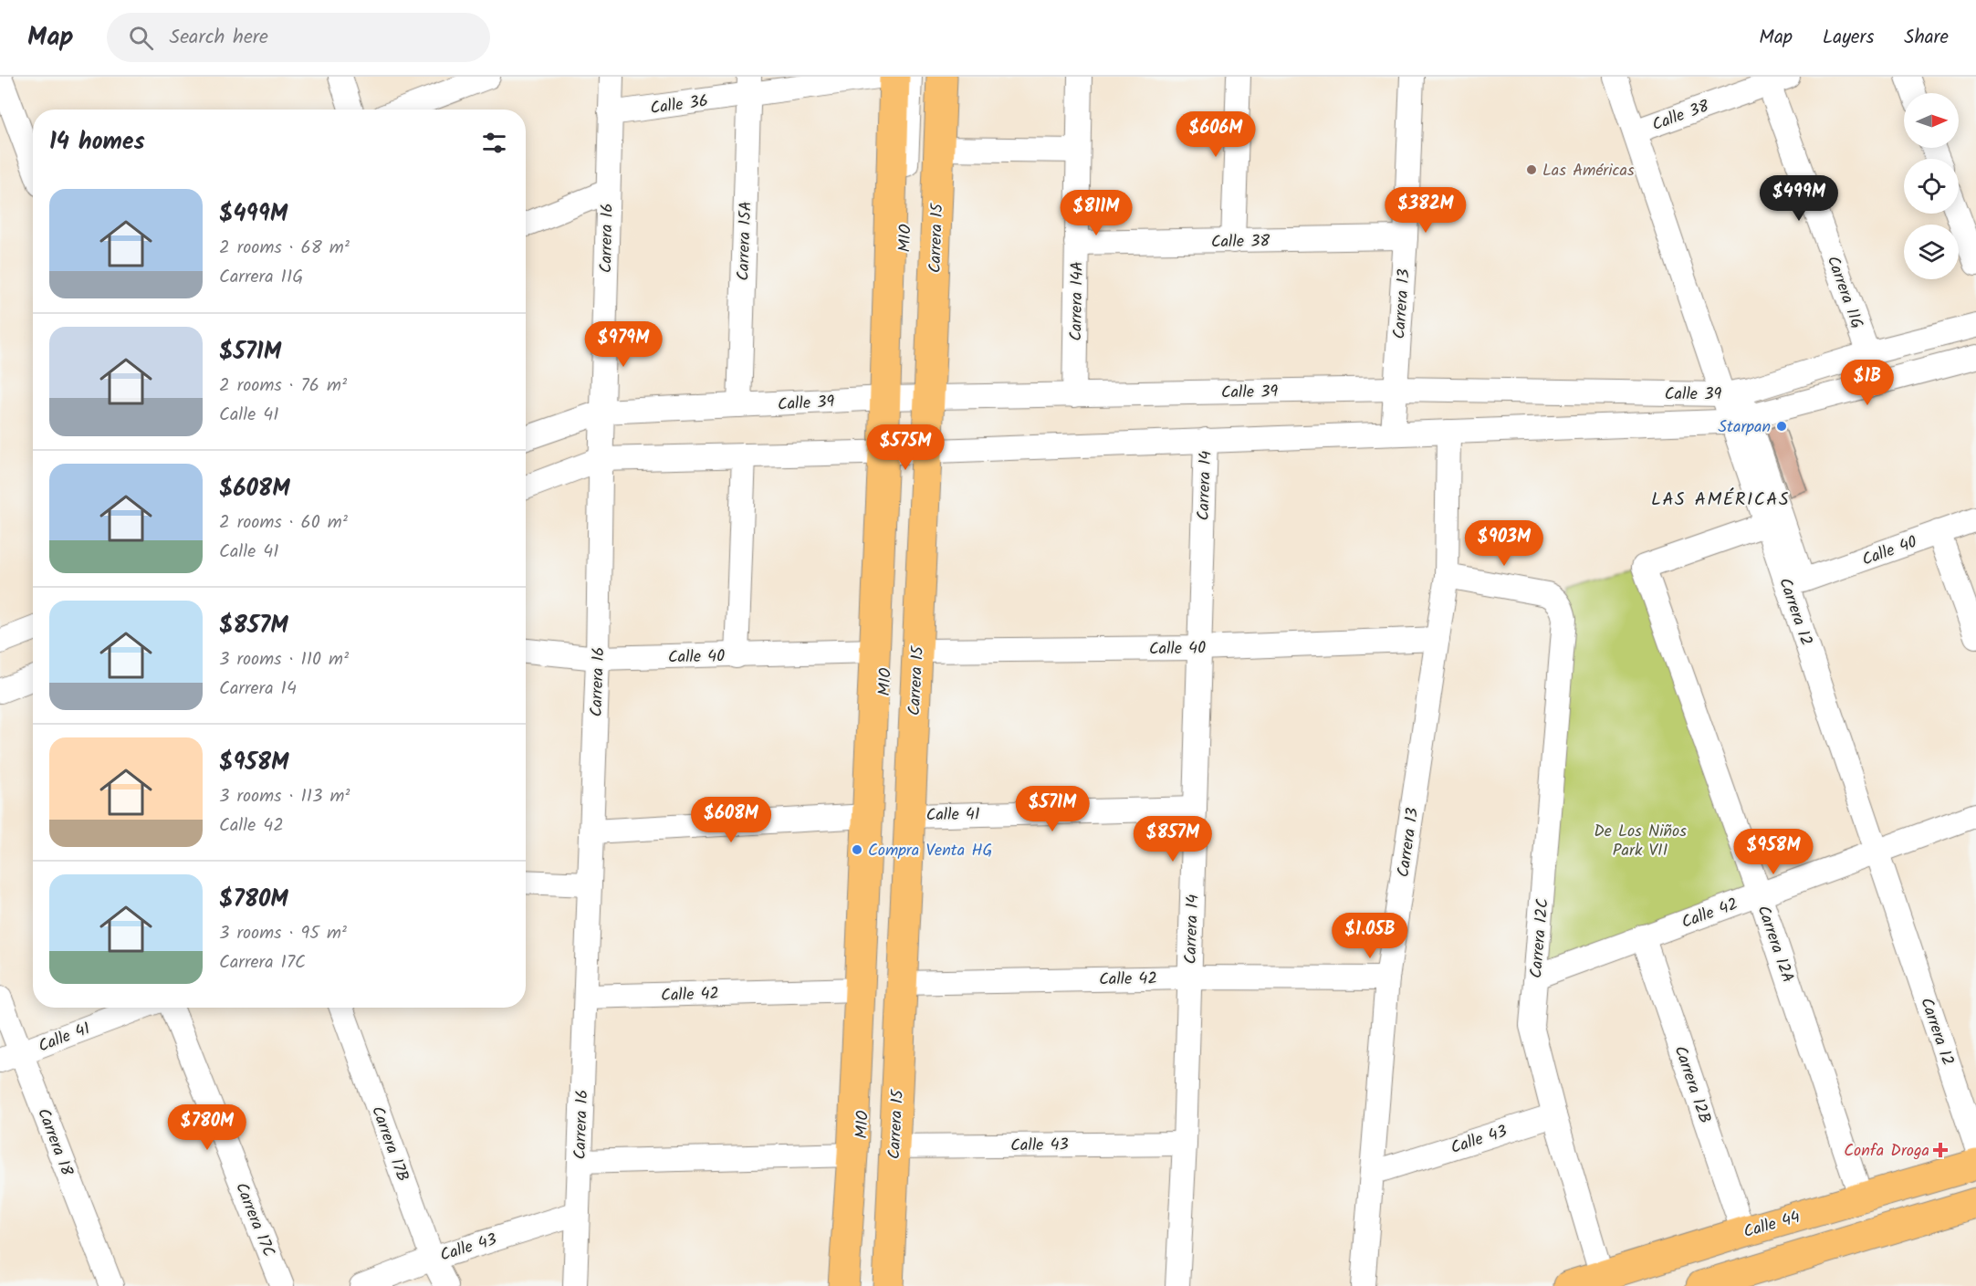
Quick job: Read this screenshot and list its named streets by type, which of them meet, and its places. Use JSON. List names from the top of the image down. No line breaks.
{"streets":{"main road":["Carrera 15","Calle 44"],"street":["Calle 36","Calle 38","Carrera 16","MIO","Carrera 15A","Carrera 11G","Carrera 14A","Carrera 13","Calle 39","Carrera 14","Calle 40","Carrera 12","Calle 41","Calle 42","Carrera 12C","Carrera 12A","Carrera 12B","Calle 43","Carrera 18","Carrera 17B","Carrera 17C"]},"crossings":[["Calle 36","Carrera 16"],["Calle 36","Carrera 15A"],["Calle 38","Carrera 11G"],["Calle 38","Carrera 14A"],["Calle 38","Carrera 13"],["Calle 38","Carrera 12"],["Carrera 16","Calle 39"],["Carrera 16","Calle 40"],["Carrera 16","Calle 42"],["Carrera 16","Calle 43"],["MIO","Carrera 15"],["MIO","Calle 39"],["Carrera 15","Calle 39"],["Carrera 15","Calle 40"],["Carrera 15","Calle 41"],["Carrera 15","Calle 42"],["Carrera 15","Calle 43"],["Carrera 15A","Calle 39"],["Carrera 11G","Calle 39"],["Carrera 14A","Calle 39"],["Carrera 13","Calle 39"],["Carrera 13","Calle 40"],["Carrera 13","Calle 42"],["Carrera 13","Carrera 12C"],["Carrera 13","Calle 43"],["Calle 39","Carrera 14"],["Calle 39","Carrera 12"],["Carrera 14","Calle 40"],["Carrera 14","Calle 41"],["Carrera 14","Calle 42"],["Carrera 14","Calle 43"],["Calle 40","Carrera 12"],["Carrera 12","Calle 42"],["Carrera 12","Carrera 12A"],["Calle 41","Carrera 18"],["Calle 42","Carrera 12C"],["Calle 42","Carrera 12A"],["Calle 42","Carrera 12B"],["Carrera 12C","Calle 43"],["Carrera 12C","Calle 44"],["Carrera 12A","Calle 44"],["Carrera 12B","Calle 44"],["Calle 43","Carrera 17B"]],"districts":["LAS AMÉRICAS"],"parks":["De Los Niños Park VII"],"places":{"other":["Las Américas","Starpan","Compra Venta HG"],"health":["Confa Droga"]},"north":"right","page":{"header":"Map","search":"Search here","nav":["Map","Layers","Share"],"heading":"14 homes","price":["$606M","$499M","$382M","$811M","$979M","$1B","$575M","$903M","$571M","$608M","$857M","$958M","$1.05B","$780M"],"list":[{"name":"$499M","note":"2 rooms · 68 m² · Carrera 11G"},{"name":"$571M","note":"2 rooms · 76 m² · Calle 41"},{"name":"$608M","note":"2 rooms · 60 m² · Calle 41"},{"name":"$857M","note":"3 rooms · 110 m² · Carrera 14"},{"name":"$958M","note":"3 rooms · 113 m² · Calle 42"},{"name":"$780M","note":"3 rooms · 95 m² · Carrera 17C"}]}}
